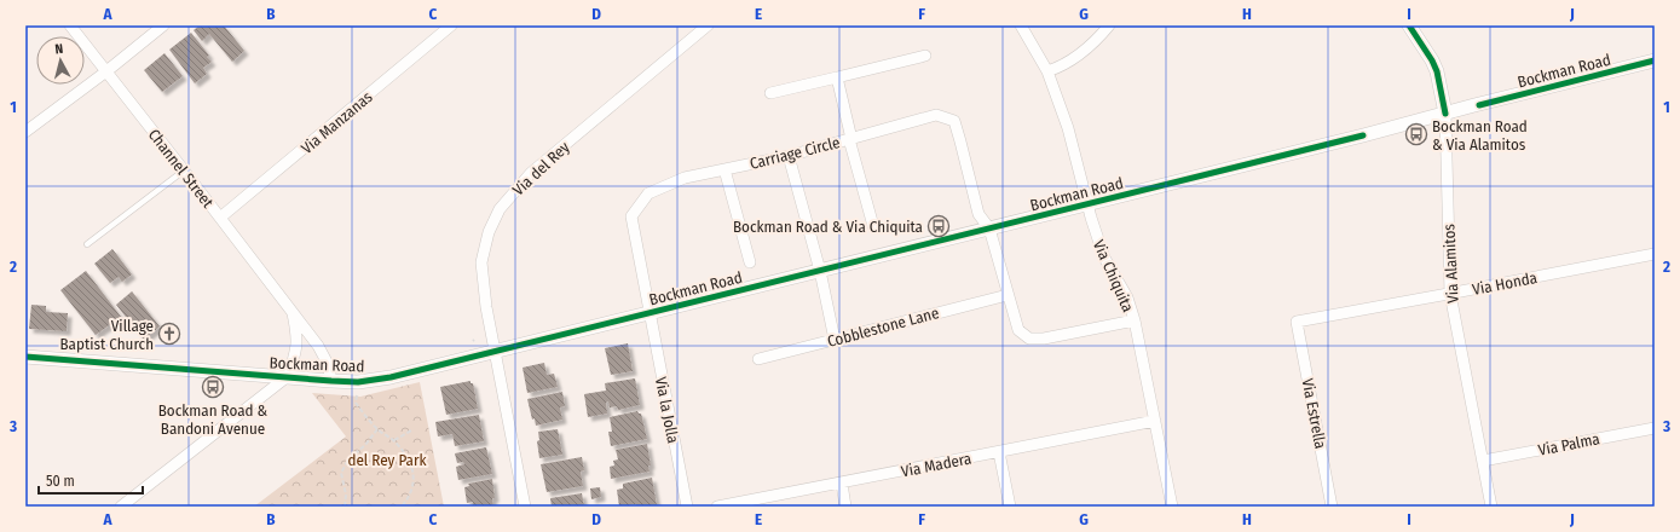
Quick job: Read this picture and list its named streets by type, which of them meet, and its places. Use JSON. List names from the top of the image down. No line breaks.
{"streets":{"street":["Bockman Road","Via Manzanas","Carriage Circle","Channel Street","Via del Rey","Via Alamitos","Via Chiquita","Via Honda","Cobblestone Lane","Via la Jolla","Via Estrella","Via Palma","Via Madera"]},"crossings":[["Bockman Road","Carriage Circle"],["Bockman Road","Channel Street"],["Bockman Road","Via del Rey"],["Bockman Road","Via Alamitos"],["Bockman Road","Via Chiquita"],["Bockman Road","Via la Jolla"],["Via Manzanas","Channel Street"],["Carriage Circle","Via la Jolla"],["Via Alamitos","Via Honda"],["Via Alamitos","Via Palma"],["Via Chiquita","Via Madera"],["Via Honda","Via Estrella"]],"parks":["del Rey Park"],"places":{"bus stop":["Bockman Road & Via Alamitos","Bockman Road & Via Chiquita","Bockman Road & Bandoni Avenue"],"church":["Village Baptist Church"]},"scale_bar":"50 m","north":"top","grid":{"columns":["A","B","C","D","E","F","G","H","I","J"],"rows":["1","2","3"]}}
